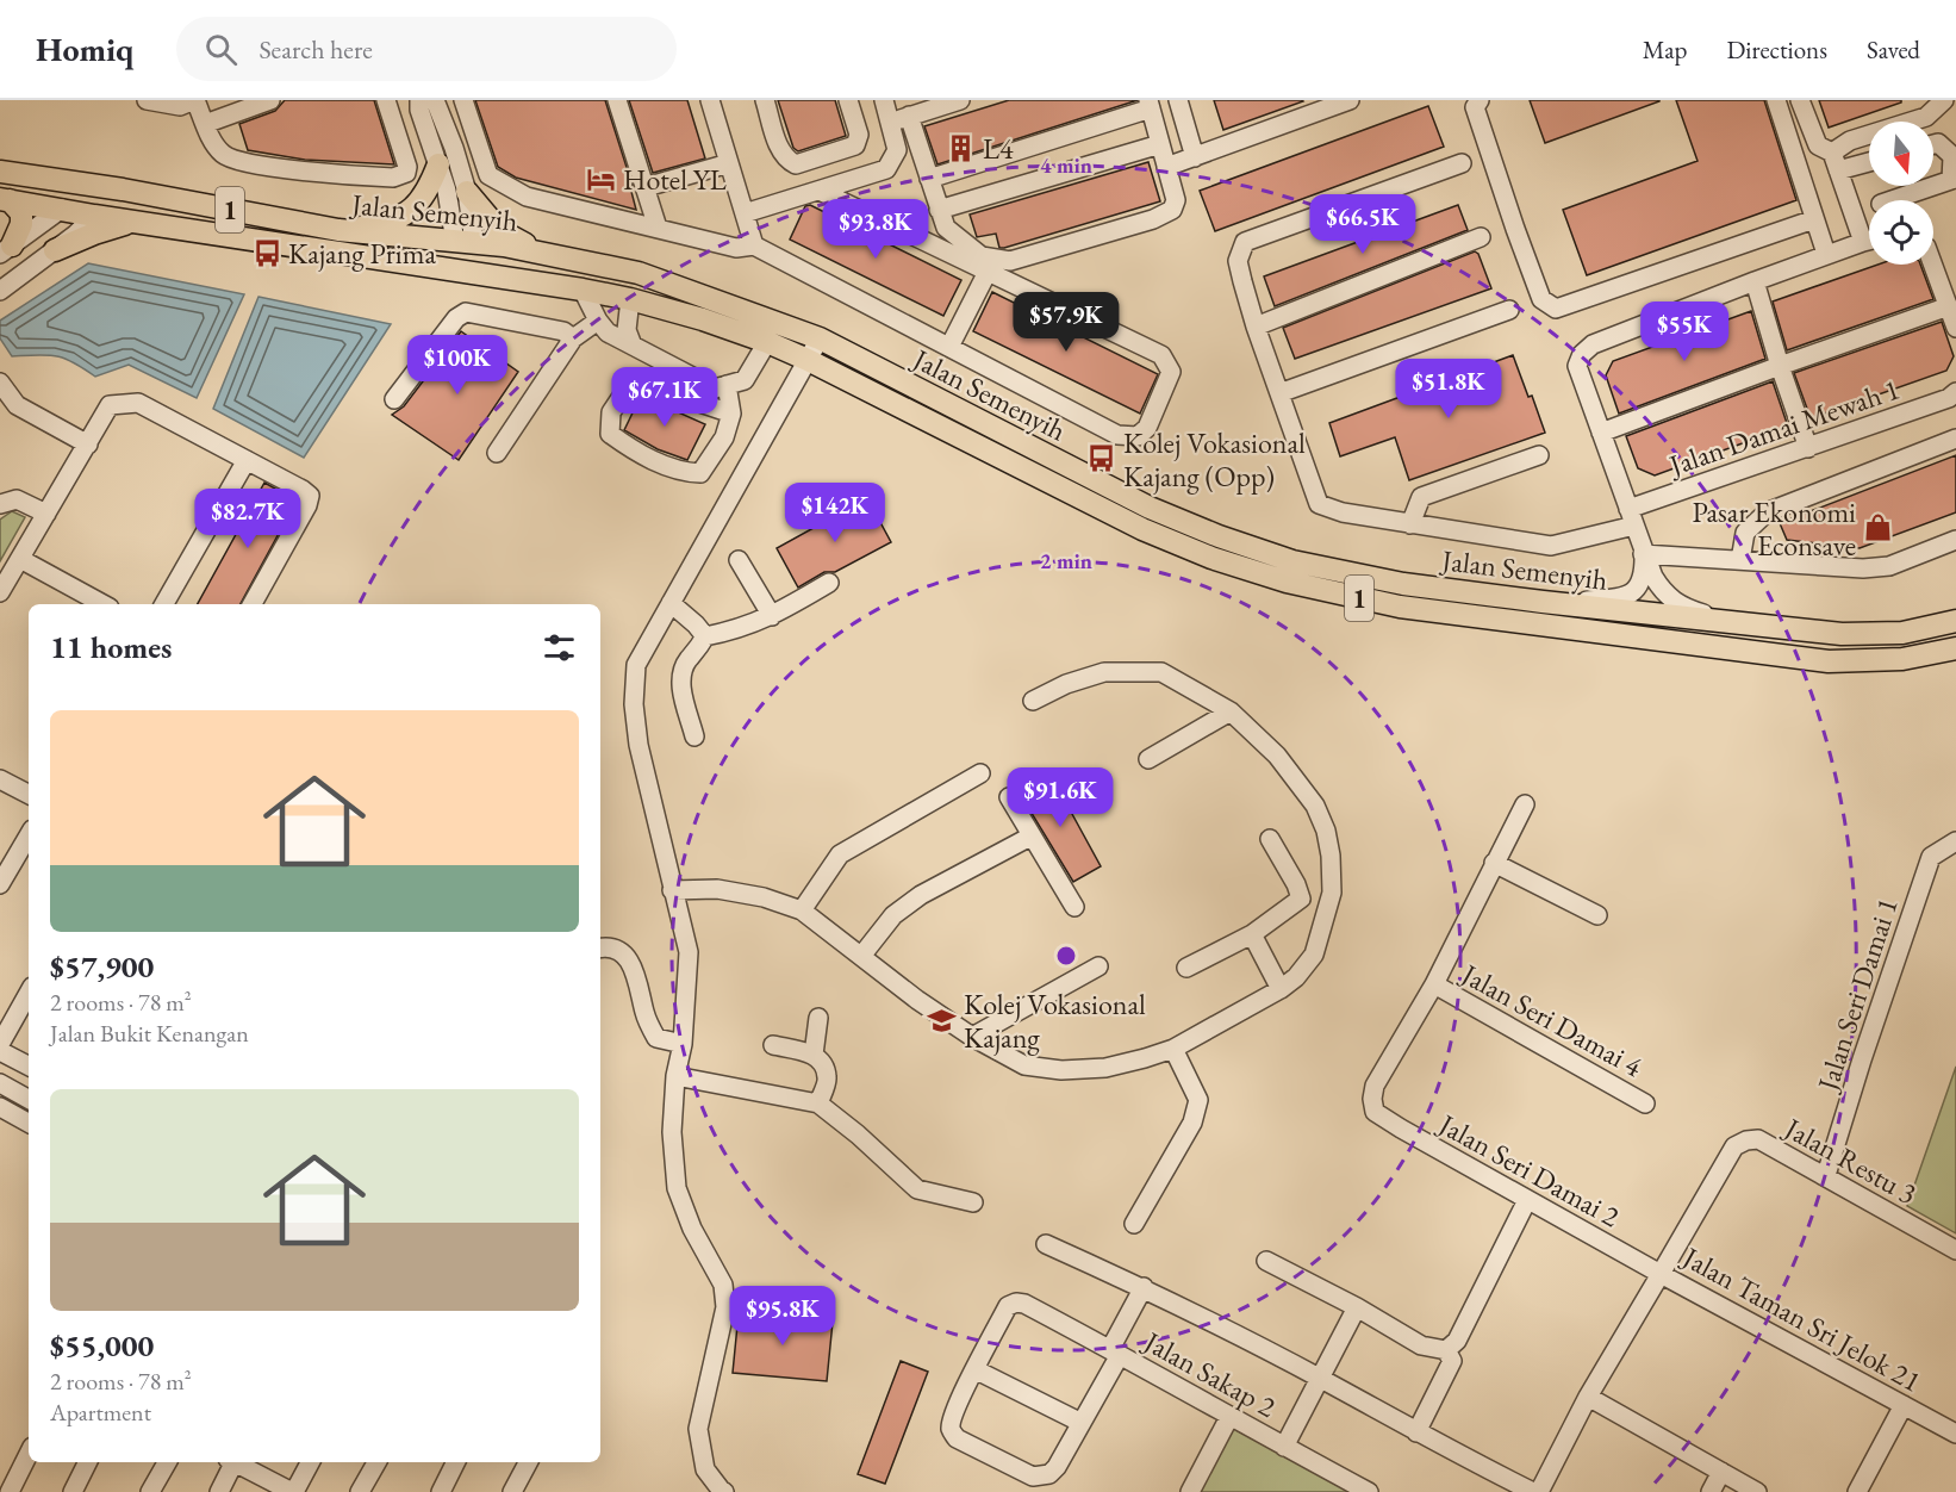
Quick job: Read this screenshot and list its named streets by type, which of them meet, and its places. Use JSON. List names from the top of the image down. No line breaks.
{"streets":{"main road":["1","Jalan Semenyih"],"street":["Jalan Damai Mewah 1","Jalan Seri Damai 1","Jalan Seri Damai 4","Jalan Restu 3","Jalan Seri Damai 2","Jalan Taman Sri Jelok 21","Jalan Sakap 2"]},"crossings":[["Jalan Seri Damai 1","Jalan Restu 3"],["Jalan Seri Damai 4","Jalan Seri Damai 2"],["Jalan Restu 3","Jalan Taman Sri Jelok 21"],["Jalan Seri Damai 2","Jalan Taman Sri Jelok 21"]],"places":{"building":["L4"],"hotel":["Hotel YL"],"bus stop":["Kajang Prima","Kolej Vokasional Kajang (Opp)"],"shop":["Pasar Ekonomi Econsave"],"school or university":["Kolej Vokasional Kajang"]},"north":"bottom","page":{"header":"Homiq","search":"Search here","nav":["Map","Directions","Saved"],"price":["$66.5K","$93.8K","$57.9K","$55K","$100K","$51.8K","$67.1K","$142K","$82.7K","$91.6K","$95.8K"],"heading":"11 homes","list":[{"name":"$57,900","note":"2 rooms · 78 m² · Jalan Bukit Kenangan"},{"name":"$55,000","note":"2 rooms · 78 m² · Apartment"}]},"rings":["4 min","2 min"]}
